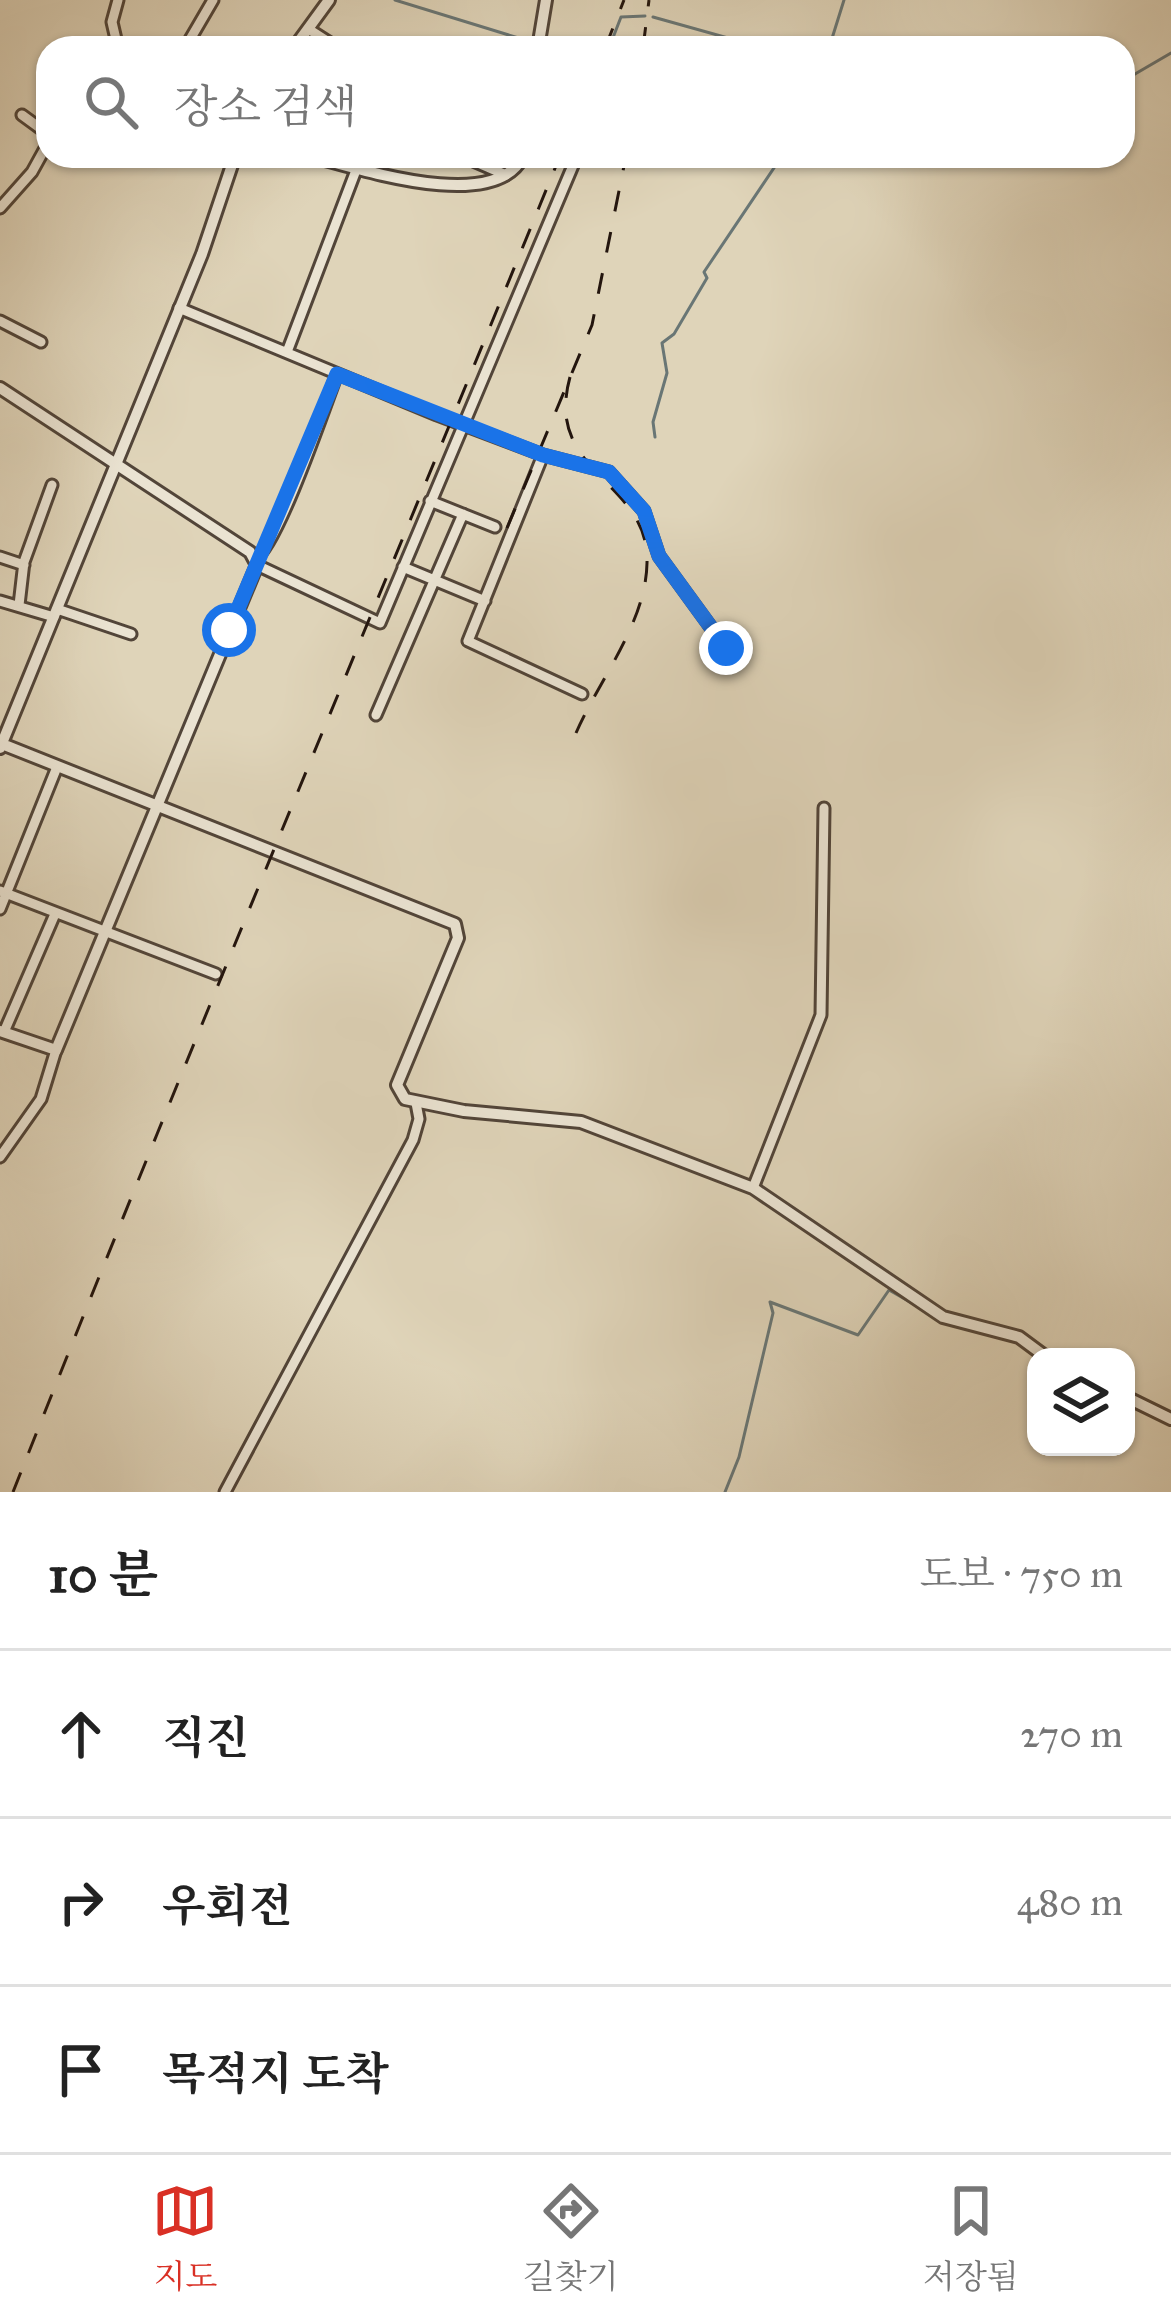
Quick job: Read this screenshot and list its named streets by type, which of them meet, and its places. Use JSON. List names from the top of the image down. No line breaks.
{"page":{"search":"장소 검색","heading":["10 분","도보 · 750 m"],"list":[["직진","270 m"],["우회전","480 m"],"목적지 도착"],"nav":["지도","길찾기","저장됨"]}}
